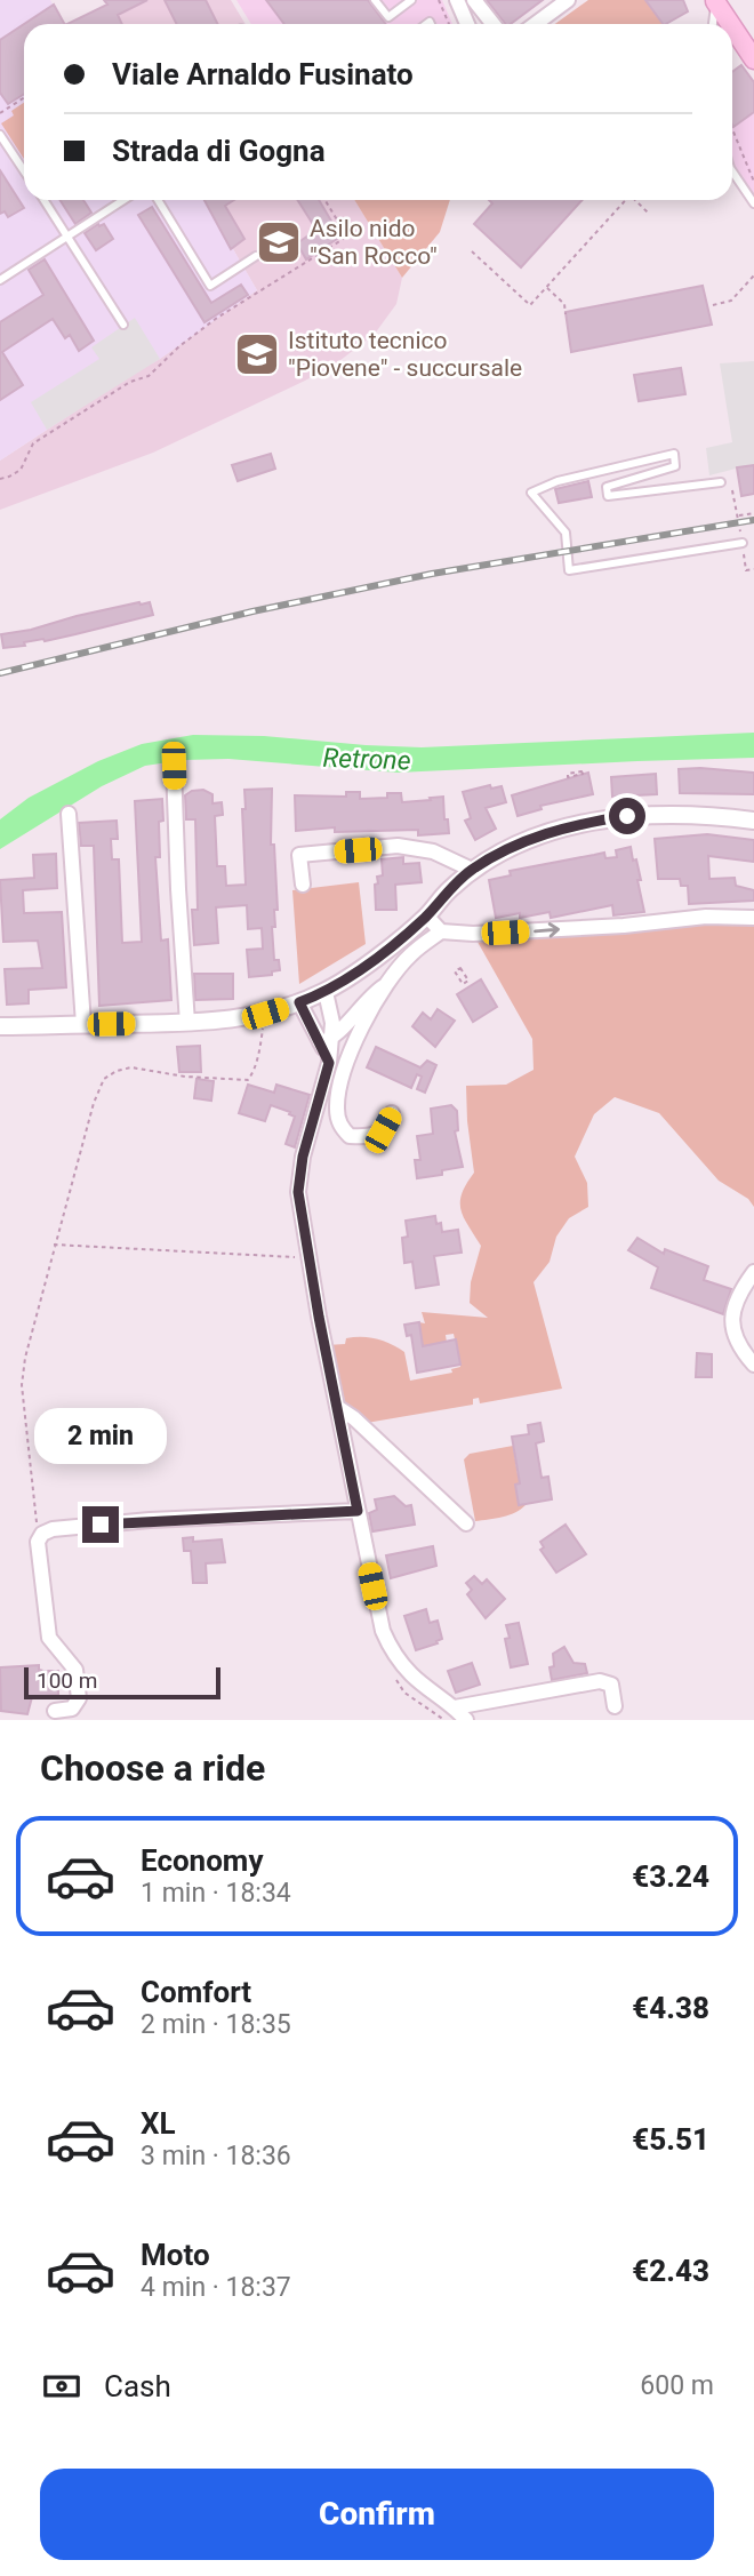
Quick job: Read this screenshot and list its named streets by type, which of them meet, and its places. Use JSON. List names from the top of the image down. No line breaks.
{"water":["Retrone"],"places":{"school or university":["Asilo nido \"San Rocco\"","Istituto tecnico \"Piovene\" - succursale"]},"scale_bar":"100 m","page":{"banner":["Viale Arnaldo Fusinato","Strada di Gogna"],"bubble":"2 min","scale":"100 m","heading":"Choose a ride","list":[{"name":"Economy","note":"1 min · 18:34","value":"€3.24"},{"name":"Comfort","note":"2 min · 18:35","value":"€4.38"},{"name":"XL","note":"3 min · 18:36","value":"€5.51"},{"name":"Moto","note":"4 min · 18:37","value":"€2.43"}],"pay":["Cash","600 m"],"buttons":"Confirm"}}
